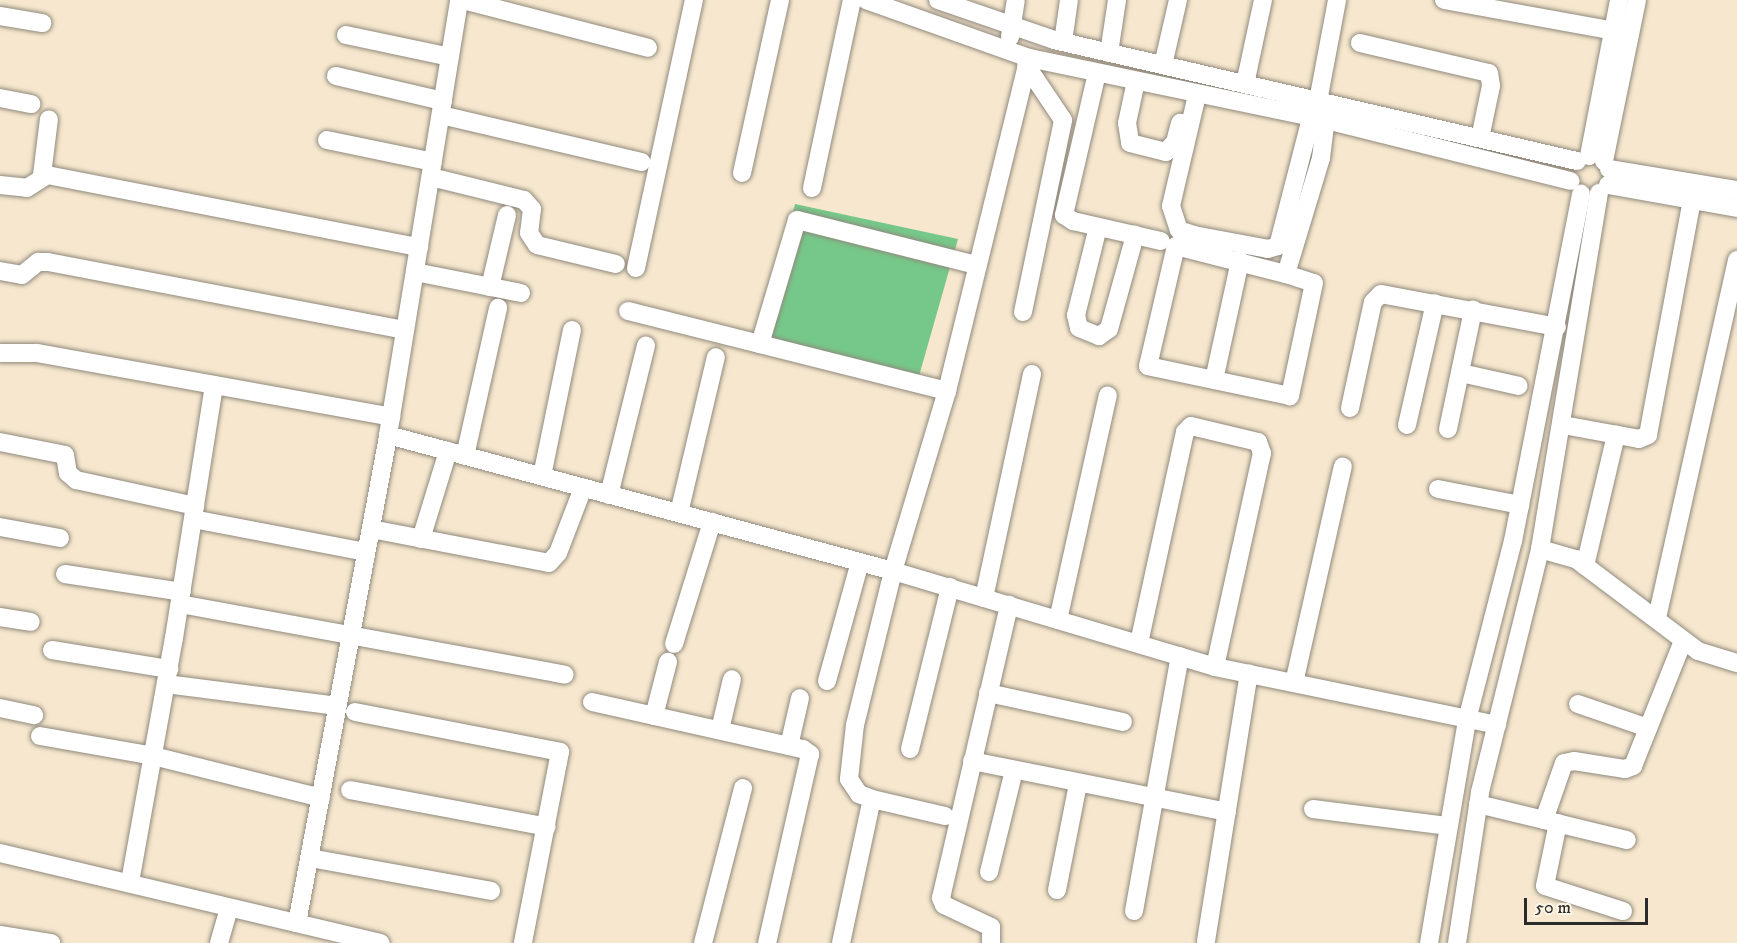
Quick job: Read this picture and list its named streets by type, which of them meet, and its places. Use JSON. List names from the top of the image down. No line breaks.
{"scale_bar":"50 m"}
